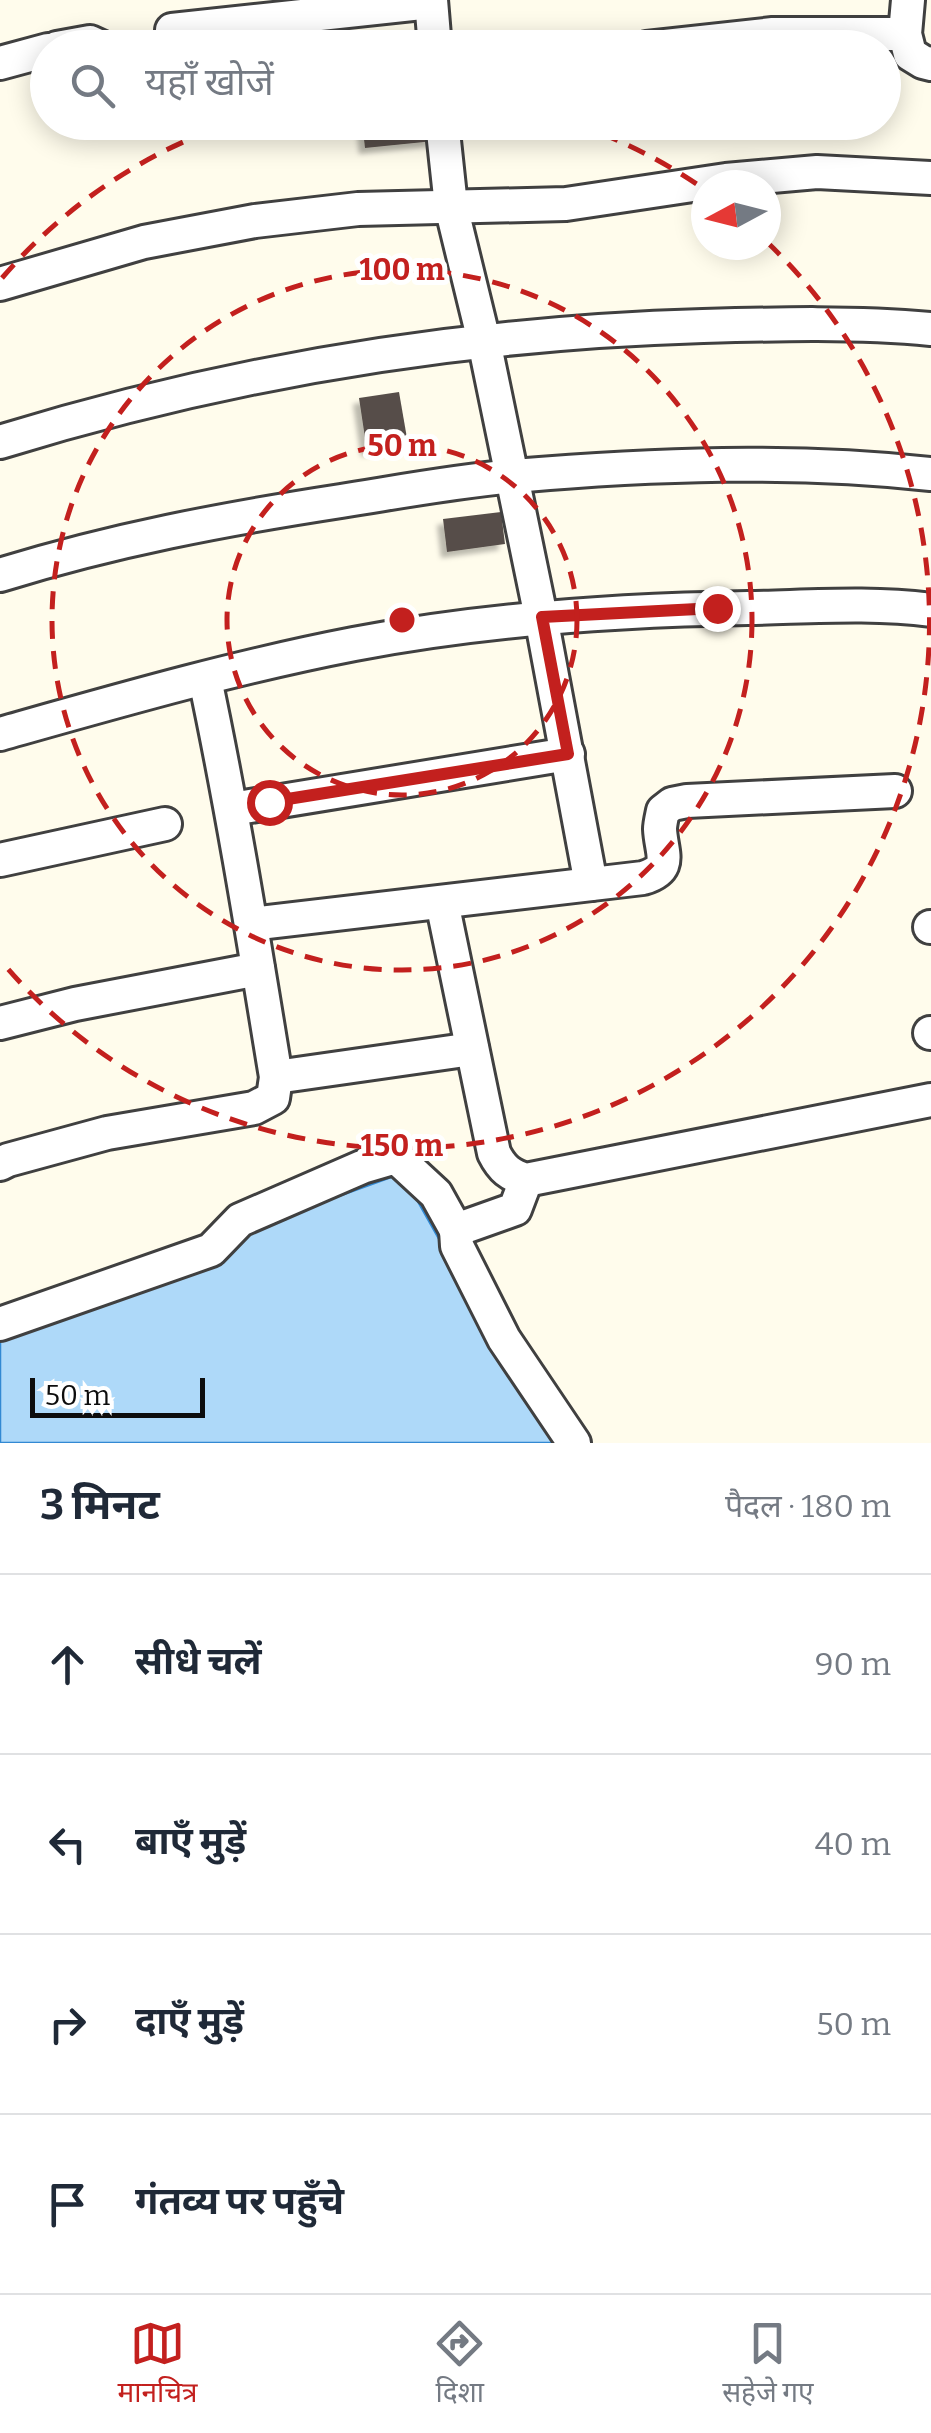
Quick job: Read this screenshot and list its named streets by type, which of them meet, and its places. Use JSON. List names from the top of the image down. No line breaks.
{"scale_bar":"50 m","north":"left","page":{"search":"यहाँ खोजें","scale":"50 m","heading":["3 मिनट","पैदल · 180 m"],"list":[["सीधे चलें","90 m"],["बाएँ मुड़ें","40 m"],["दाएँ मुड़ें","50 m"],"गंतव्य पर पहुँचे"],"nav":["मानचित्र","दिशा","सहेजे गए"]},"rings":["100 m","50 m","150 m"]}
